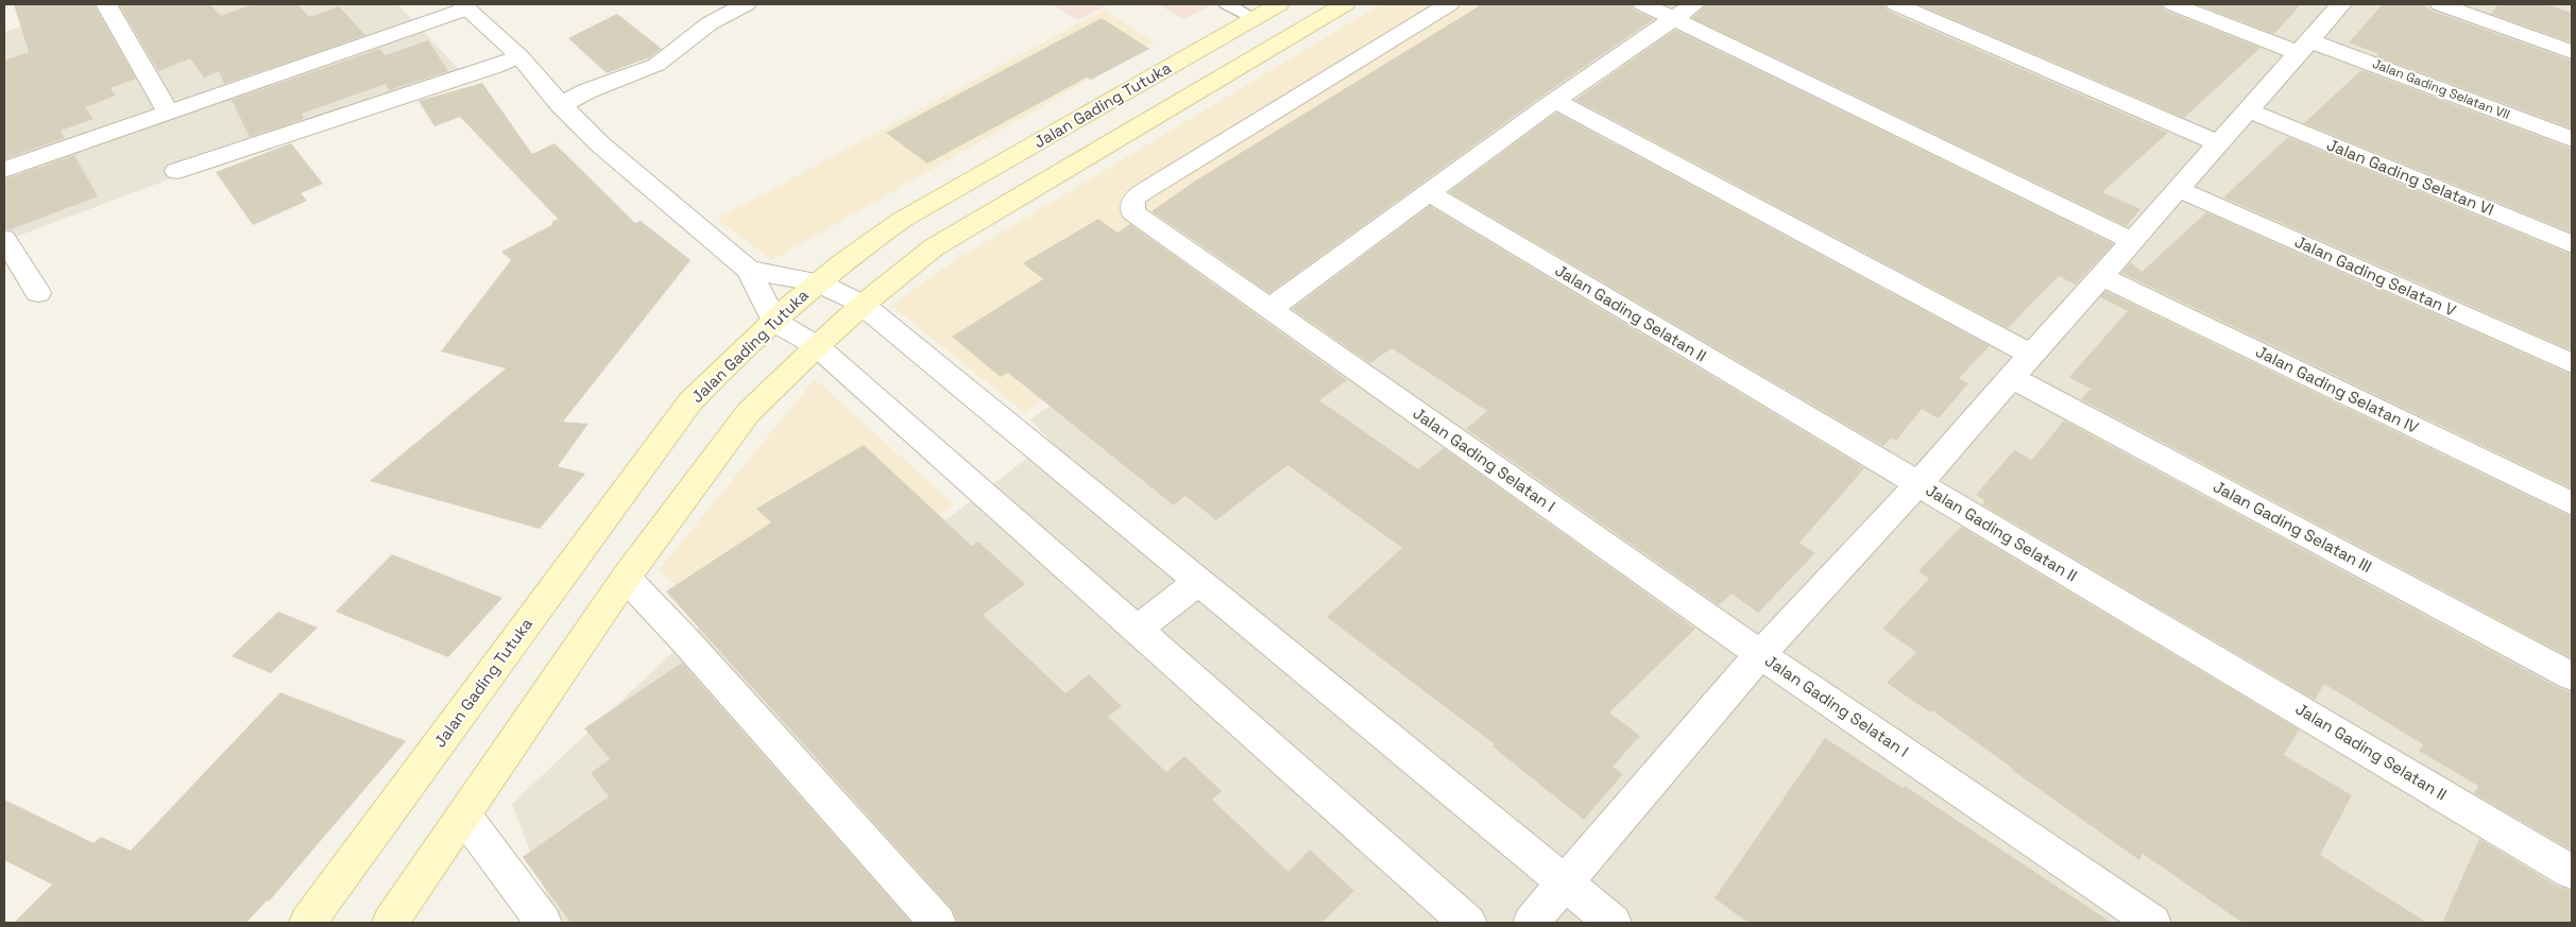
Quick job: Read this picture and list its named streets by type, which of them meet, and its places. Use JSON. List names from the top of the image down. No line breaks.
{"streets":{"main road":["Jalan Gading Tutuka"],"street":["Jalan Gading Selatan VII","Jalan Gading Selatan VI","Jalan Gading Selatan V","Jalan Gading Selatan II","Jalan Gading Selatan IV","Jalan Gading Selatan I","Jalan Gading Selatan III"]}}
